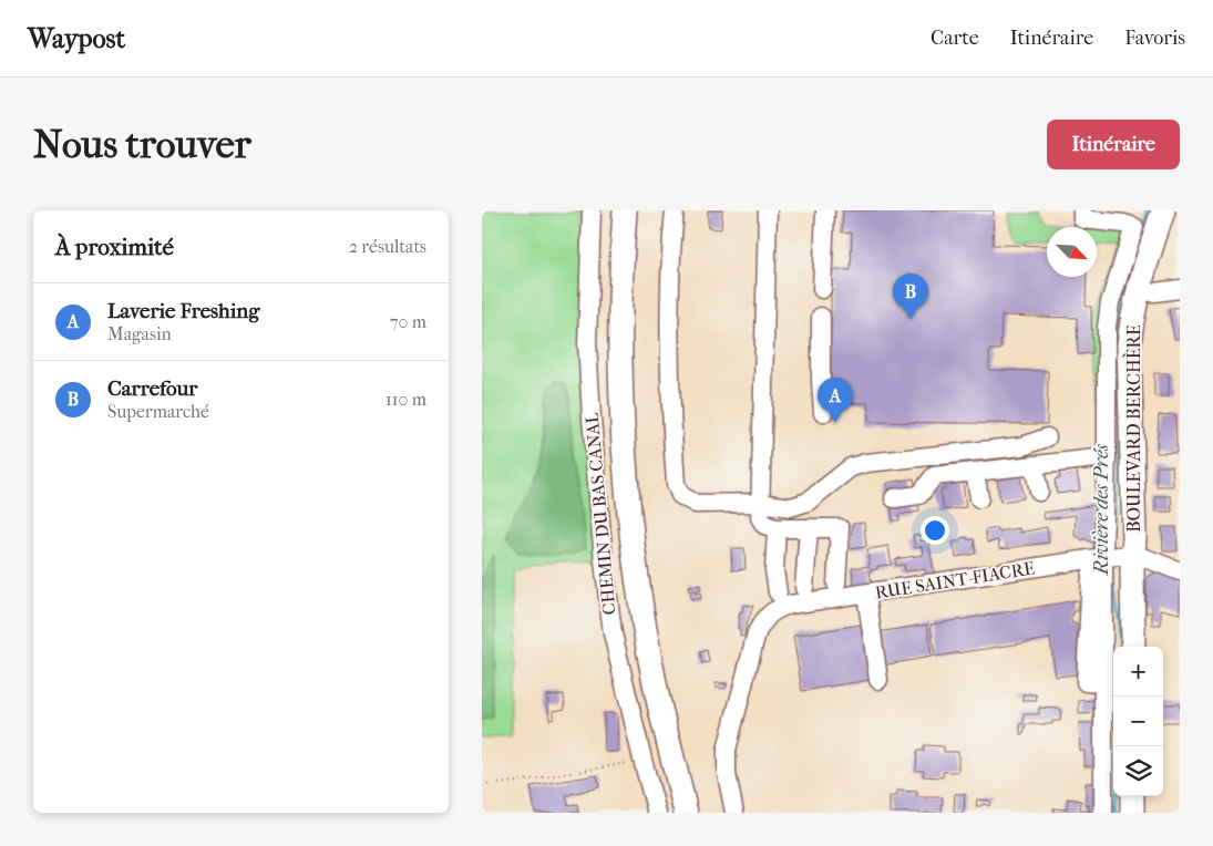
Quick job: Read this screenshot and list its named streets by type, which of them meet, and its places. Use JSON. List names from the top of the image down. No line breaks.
{"streets":{"main road":["BOULEVARD BERCHÈRE"],"street":["CHEMIN DU BAS CANAL","RUE SAINT-FIACRE"]},"crossings":[["BOULEVARD BERCHÈRE","RUE SAINT-FIACRE"]],"water":["Rivière des Prés"],"north":"bottom right","page":{"header":"Waypost","nav":["Carte","Itinéraire","Favoris"],"buttons":"Itinéraire","title":"Nous trouver","heading":["À proximité","2 résultats"],"pins":["B","A"],"list":[{"mark":"A","name":"Laverie Freshing","note":"Magasin","value":"70 m"},{"mark":"B","name":"Carrefour","note":"Supermarché","value":"110 m"}],"map_buttons":["+","−"]}}
